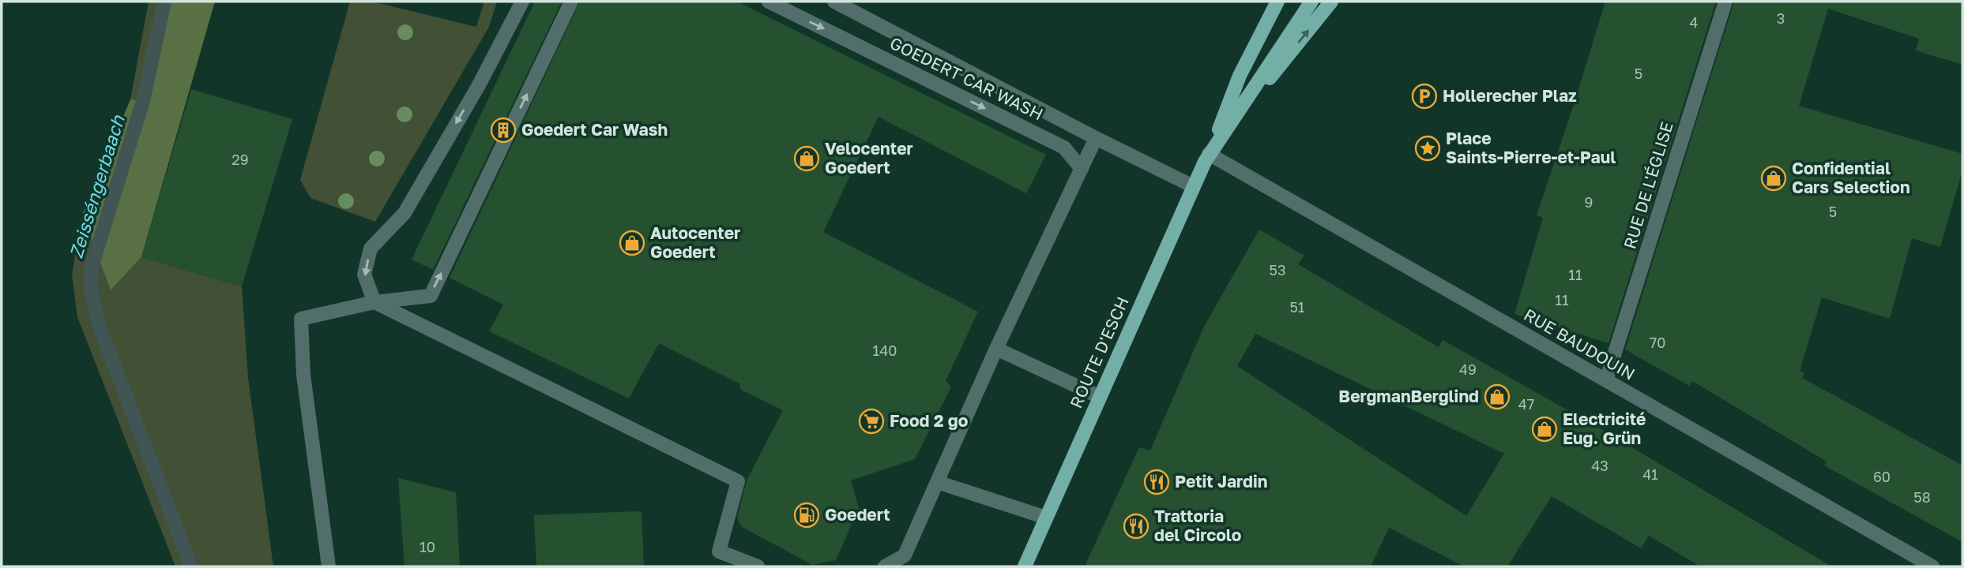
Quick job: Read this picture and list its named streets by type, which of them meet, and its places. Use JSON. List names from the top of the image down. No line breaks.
{"streets":{"main road":["ROUTE D'ESCH"],"street":["GOEDERT CAR WASH","RUE DE L'ÉGLISE","RUE BAUDOUIN"]},"crossings":[["GOEDERT CAR WASH","ROUTE D'ESCH"],["RUE DE L'ÉGLISE","RUE BAUDOUIN"],["RUE BAUDOUIN","ROUTE D'ESCH"]],"water":["Zeisséngerbaach"],"places":{"parking":["Hollerecher Plaz"],"building":["Goedert Car Wash"],"place":["Place Saints-Pierre-et-Paul"],"shop":["Velocenter Goedert","Confidential Cars Selection","Autocenter Goedert","BergmanBerglind","Electricité Eug. Grün"],"supermarket":["Food 2 go"],"restaurant":["Petit Jardin","Trattoria del Circolo"],"fuel station":["Goedert"]},"house_numbers":["3","4","5","29","9","5","53","11","11","51","70","140","49","47","43","41","60","58","10"]}
